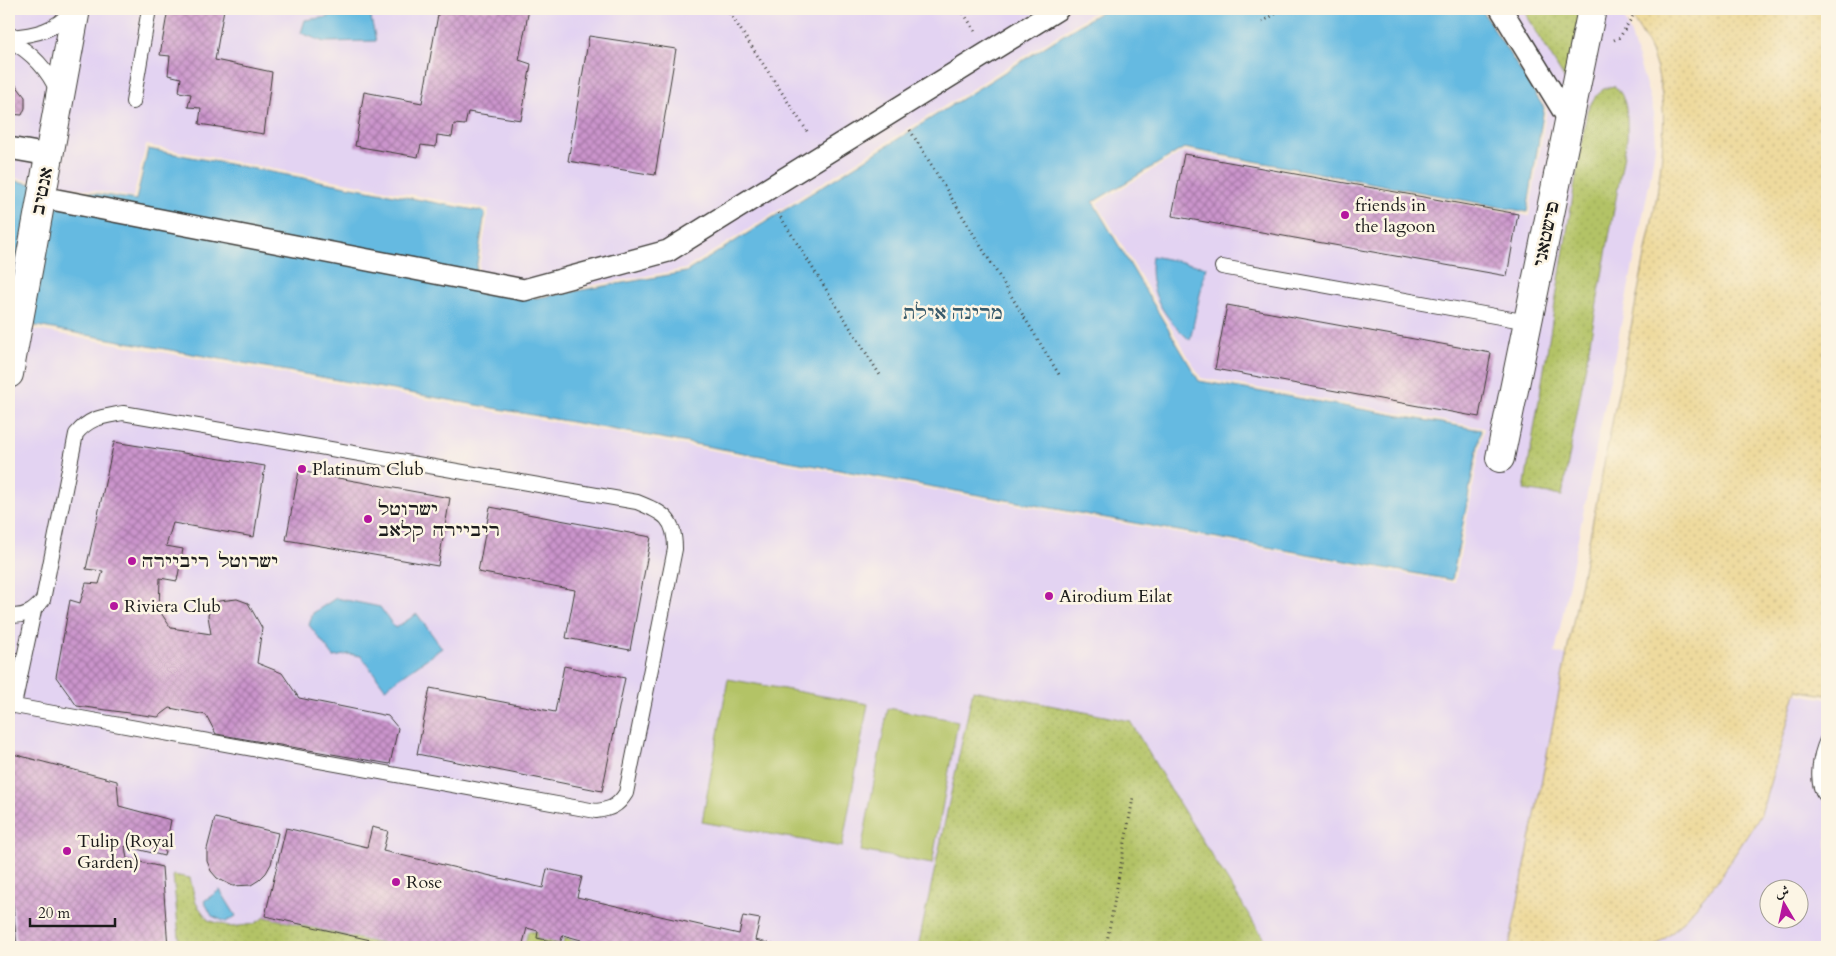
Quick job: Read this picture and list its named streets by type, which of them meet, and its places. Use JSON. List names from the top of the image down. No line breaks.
{"streets":{"street":["אנטיב","פישטאני"]},"water":["מרינה אילת"],"places":["friends in the lagoon","Platinum Club","ישרוטל ריביירה קלאב","ישרוטל ריביירה","Airodium Eilat","Riviera Club","Tulip (Royal Garden)","Rose"],"scale_bar":"20 m","north":"top"}
